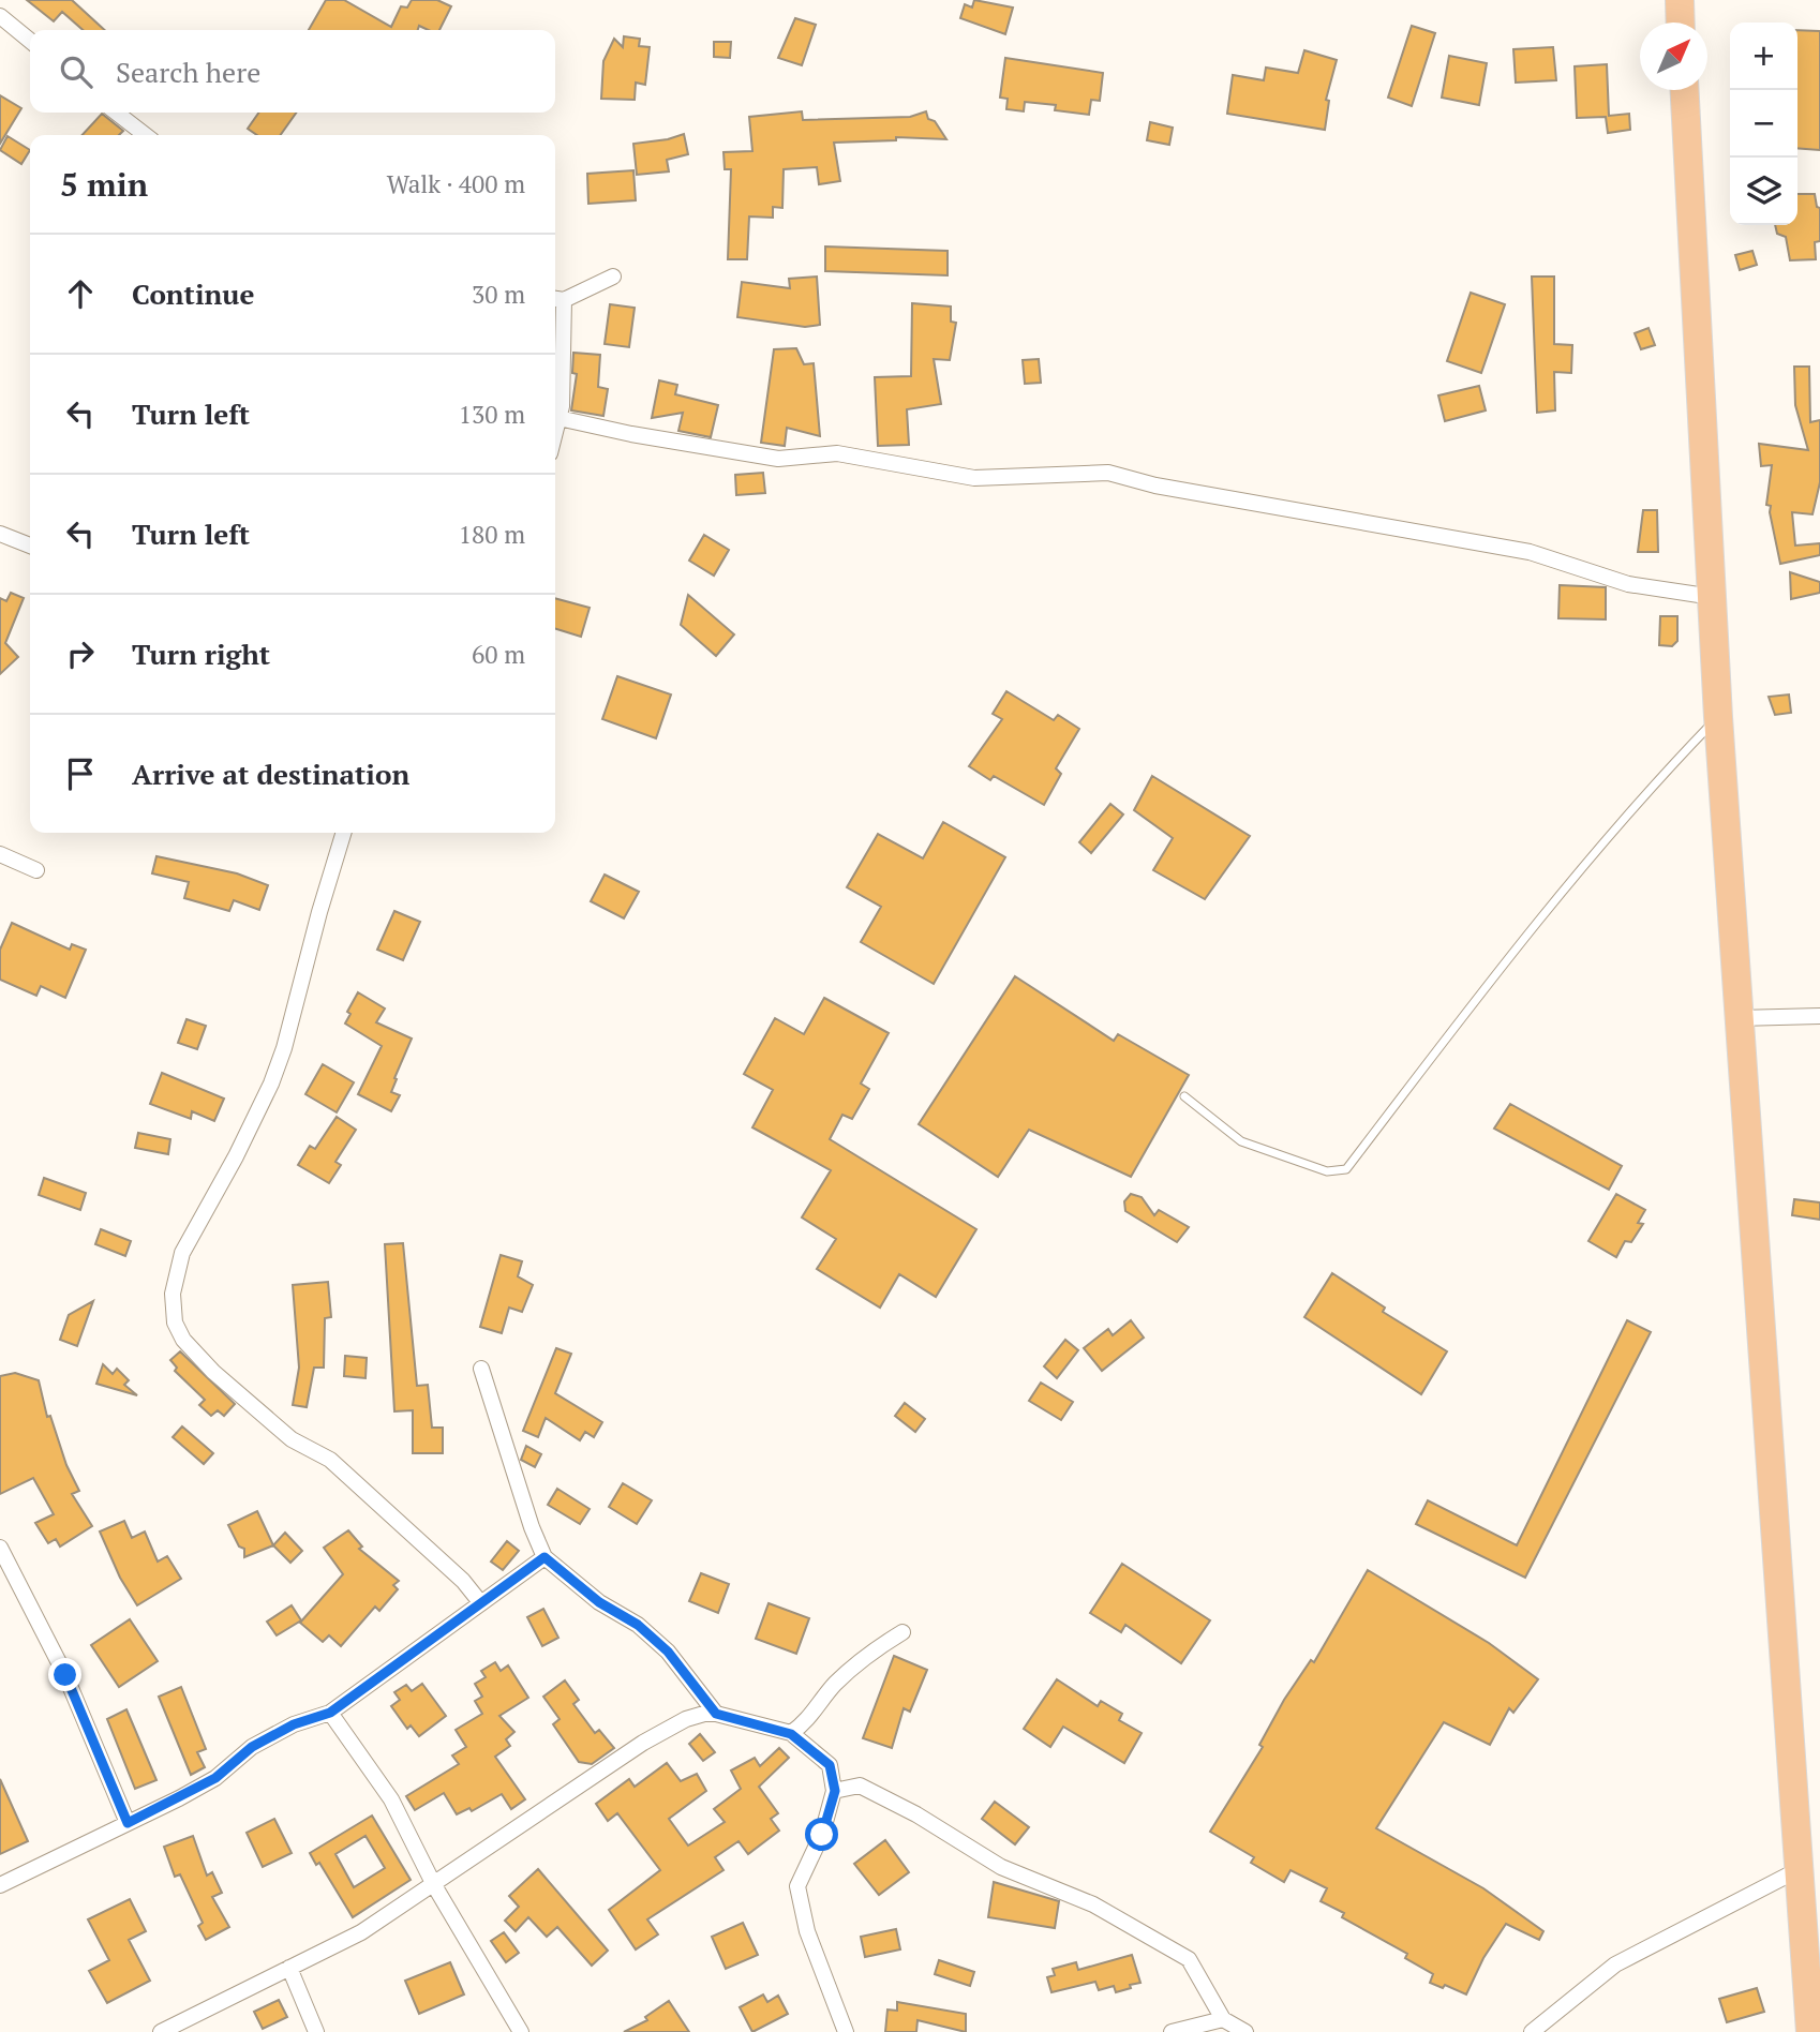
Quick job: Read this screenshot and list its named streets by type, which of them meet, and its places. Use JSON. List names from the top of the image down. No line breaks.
{"north":"top right","page":{"map_buttons":["+","−"],"search":"Search here","heading":["5 min","Walk · 400 m"],"list":[["Continue","30 m"],["Turn left","130 m"],["Turn left","180 m"],["Turn right","60 m"],"Arrive at destination"]}}
